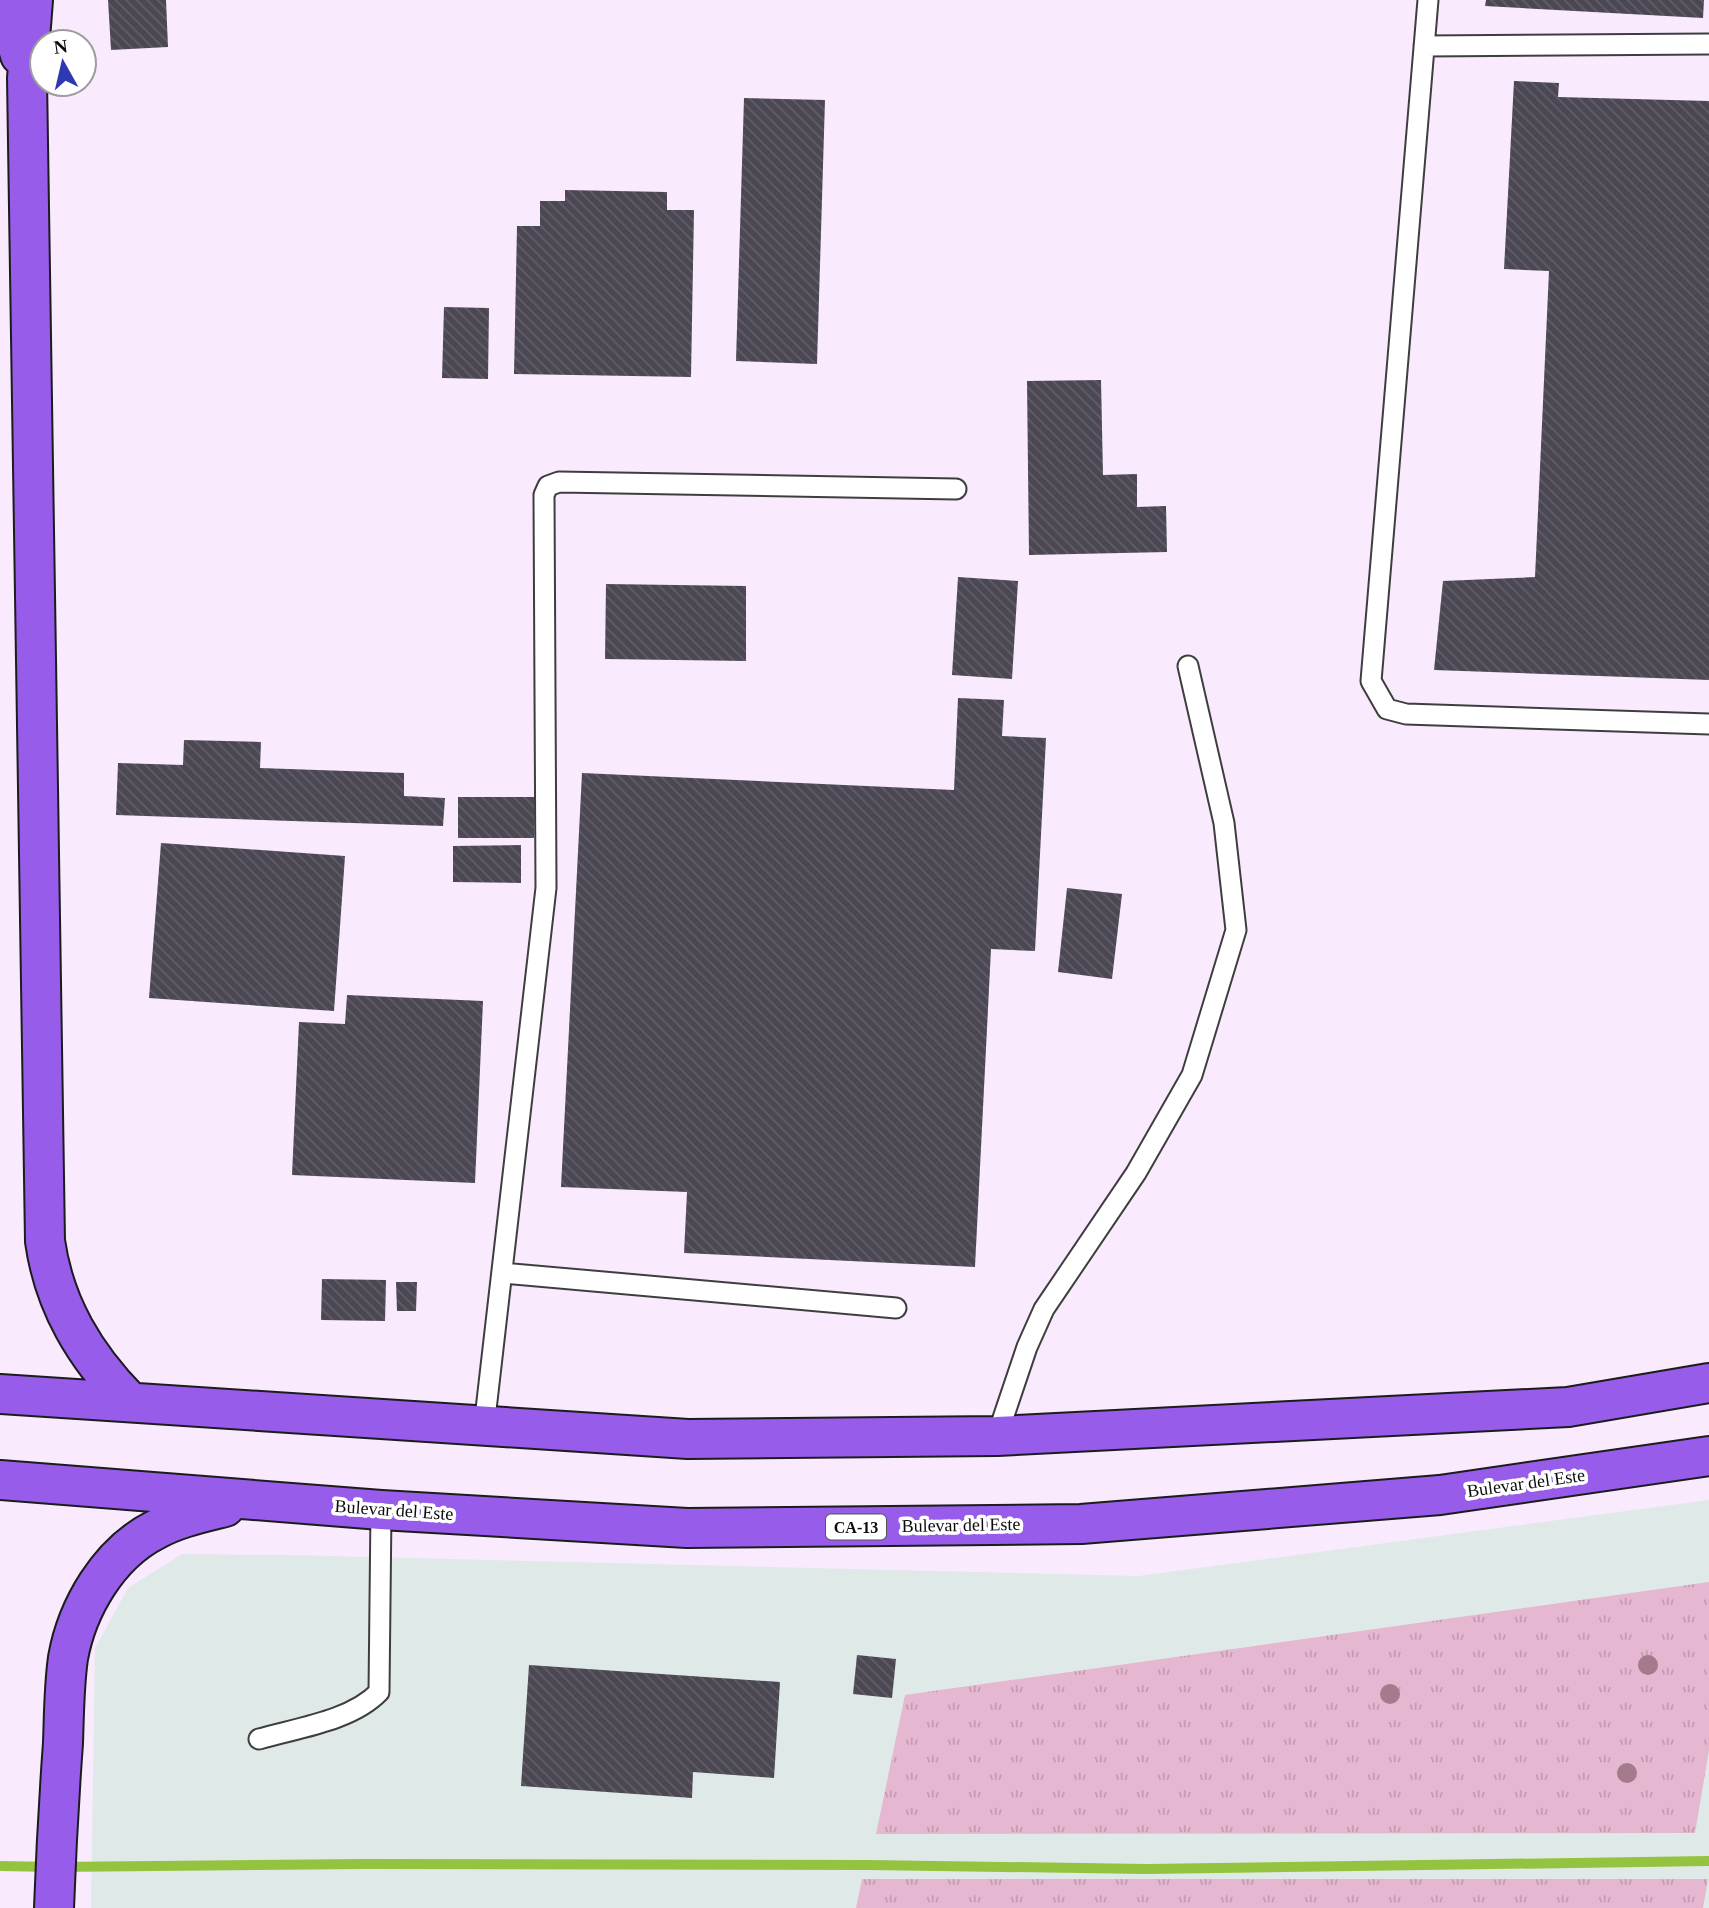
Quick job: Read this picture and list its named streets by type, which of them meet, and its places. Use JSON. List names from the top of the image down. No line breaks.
{"streets":{"highway":["Bulevar del Este","CA-13"]},"north":"top"}
